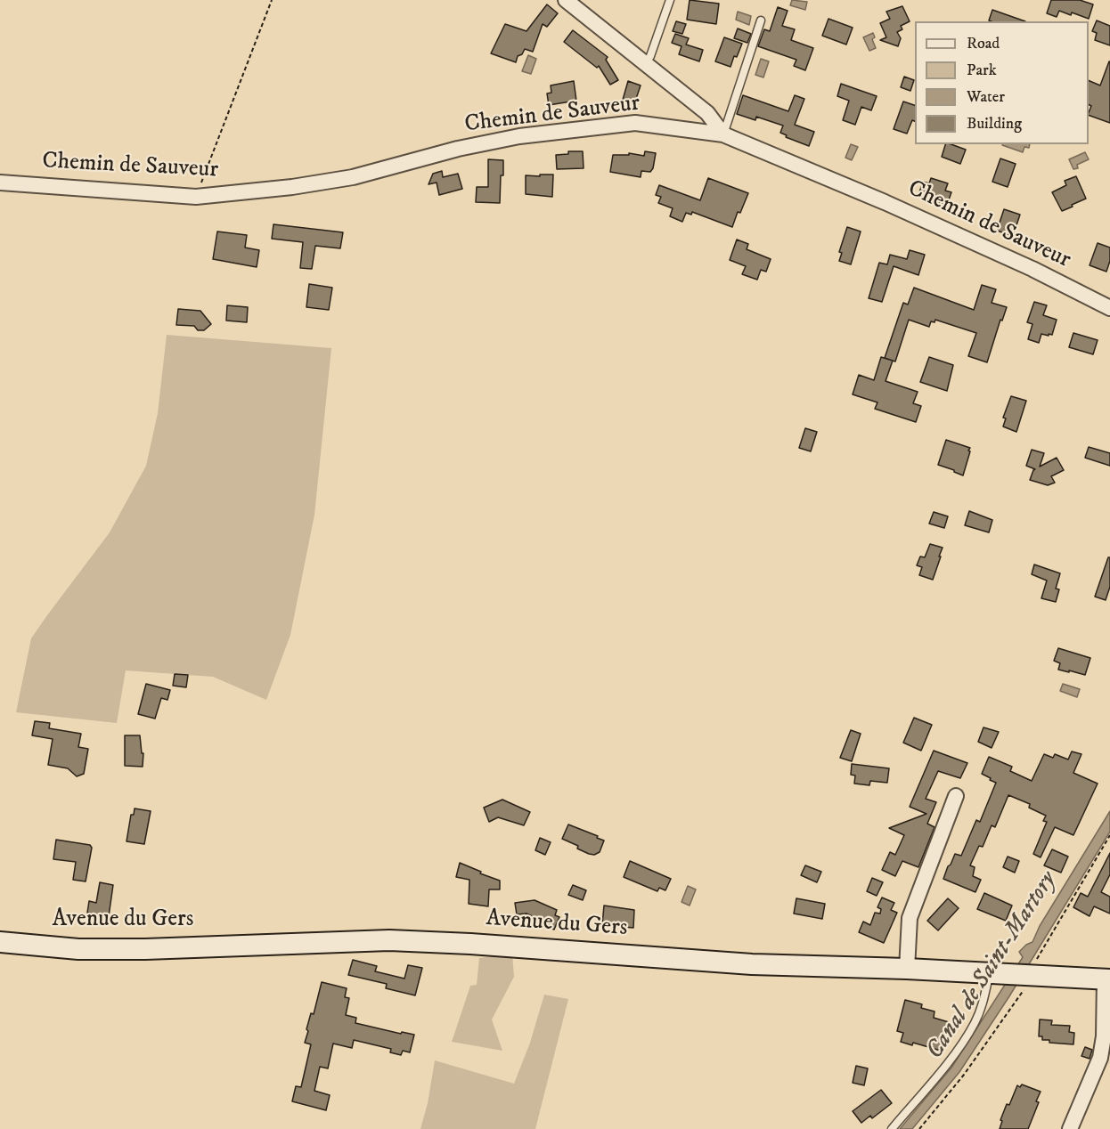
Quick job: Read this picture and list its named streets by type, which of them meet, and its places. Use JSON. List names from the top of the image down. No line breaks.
{"streets":{"main road":["Avenue du Gers"],"street":["Chemin de Sauveur"]},"water":["Canal de Saint-Martory"],"legend":["Road","Park","Water","Building"]}
